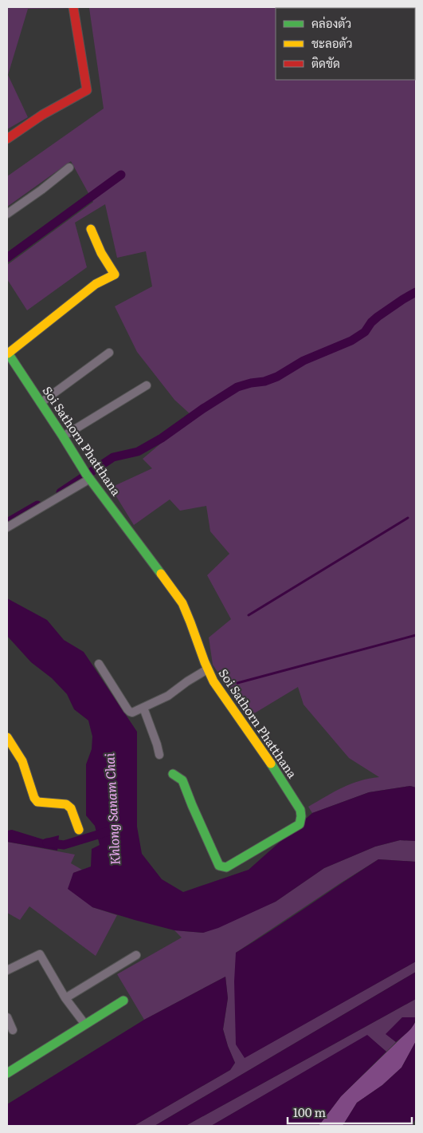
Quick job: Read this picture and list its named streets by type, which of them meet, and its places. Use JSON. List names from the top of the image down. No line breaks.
{"streets":{"street":["Soi Sathorn Phatthana"]},"water":["Khlong Sanam Chai"],"legend":["คล่องตัว","ชะลอตัว","ติดขัด"],"scale_bar":"100 m"}
